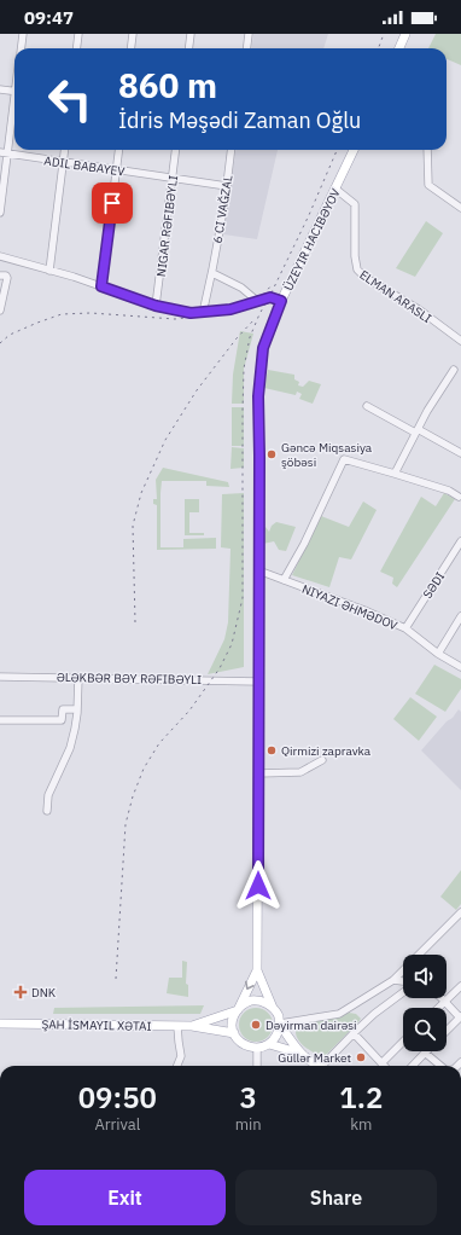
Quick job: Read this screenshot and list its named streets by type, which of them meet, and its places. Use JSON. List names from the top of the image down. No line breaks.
{"streets":{"street":["ADIL BABAYEV","NIGAR RƏFIBƏYLI","SƏDI","NIYAZI ƏHMƏDOV","ƏLƏKBƏR BƏY RƏFIBƏYLI"]},"crossings":[["ADIL BABAYEV","NIGAR RƏFIBƏYLI"],["SƏDI","NIYAZI ƏHMƏDOV"]],"places":{"other":["Gəncə Miqsasiya şöbəsi","Qirmizi zapravka","Dəyirman dairəsi","Güllər Market"],"health":["DNK"]},"page":{"status":"09:47","turn":["860 m","İdris Məşədi Zaman Oğlu"],"eta":["09:50","Arrival","3","min","1.2","km"],"buttons":["Exit","Share"]}}
